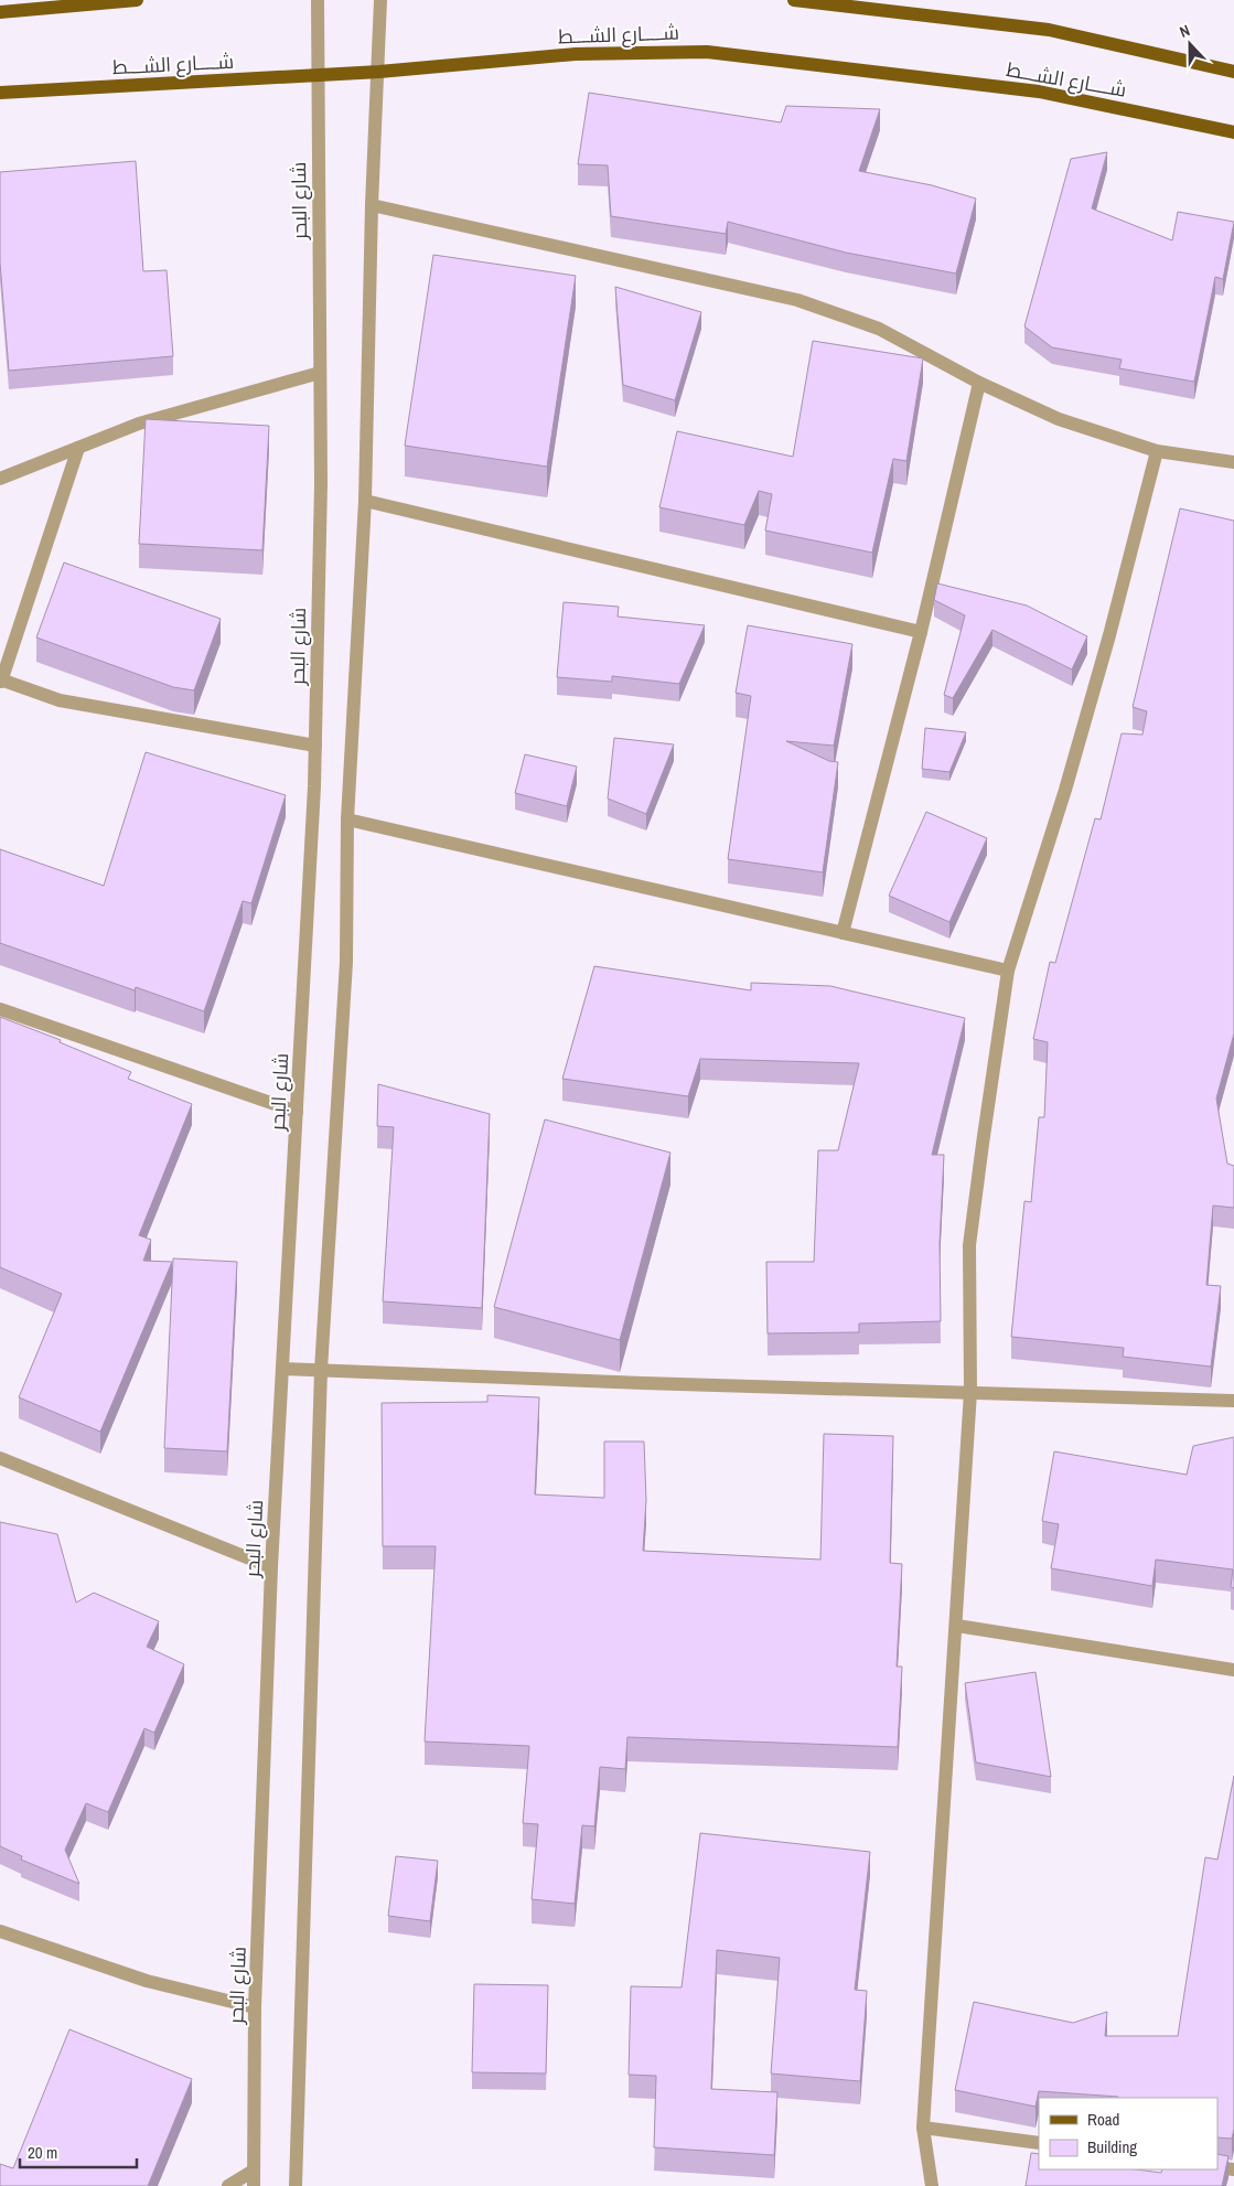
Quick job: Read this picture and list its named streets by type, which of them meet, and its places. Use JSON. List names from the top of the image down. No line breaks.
{"streets":{"main road":["شــــارع الشـــط"],"street":["شارع البحر"]},"crossings":[["شــــارع الشـــط","شارع البحر"]],"legend":["Road","Building"],"scale_bar":"20 m","north":"top"}
